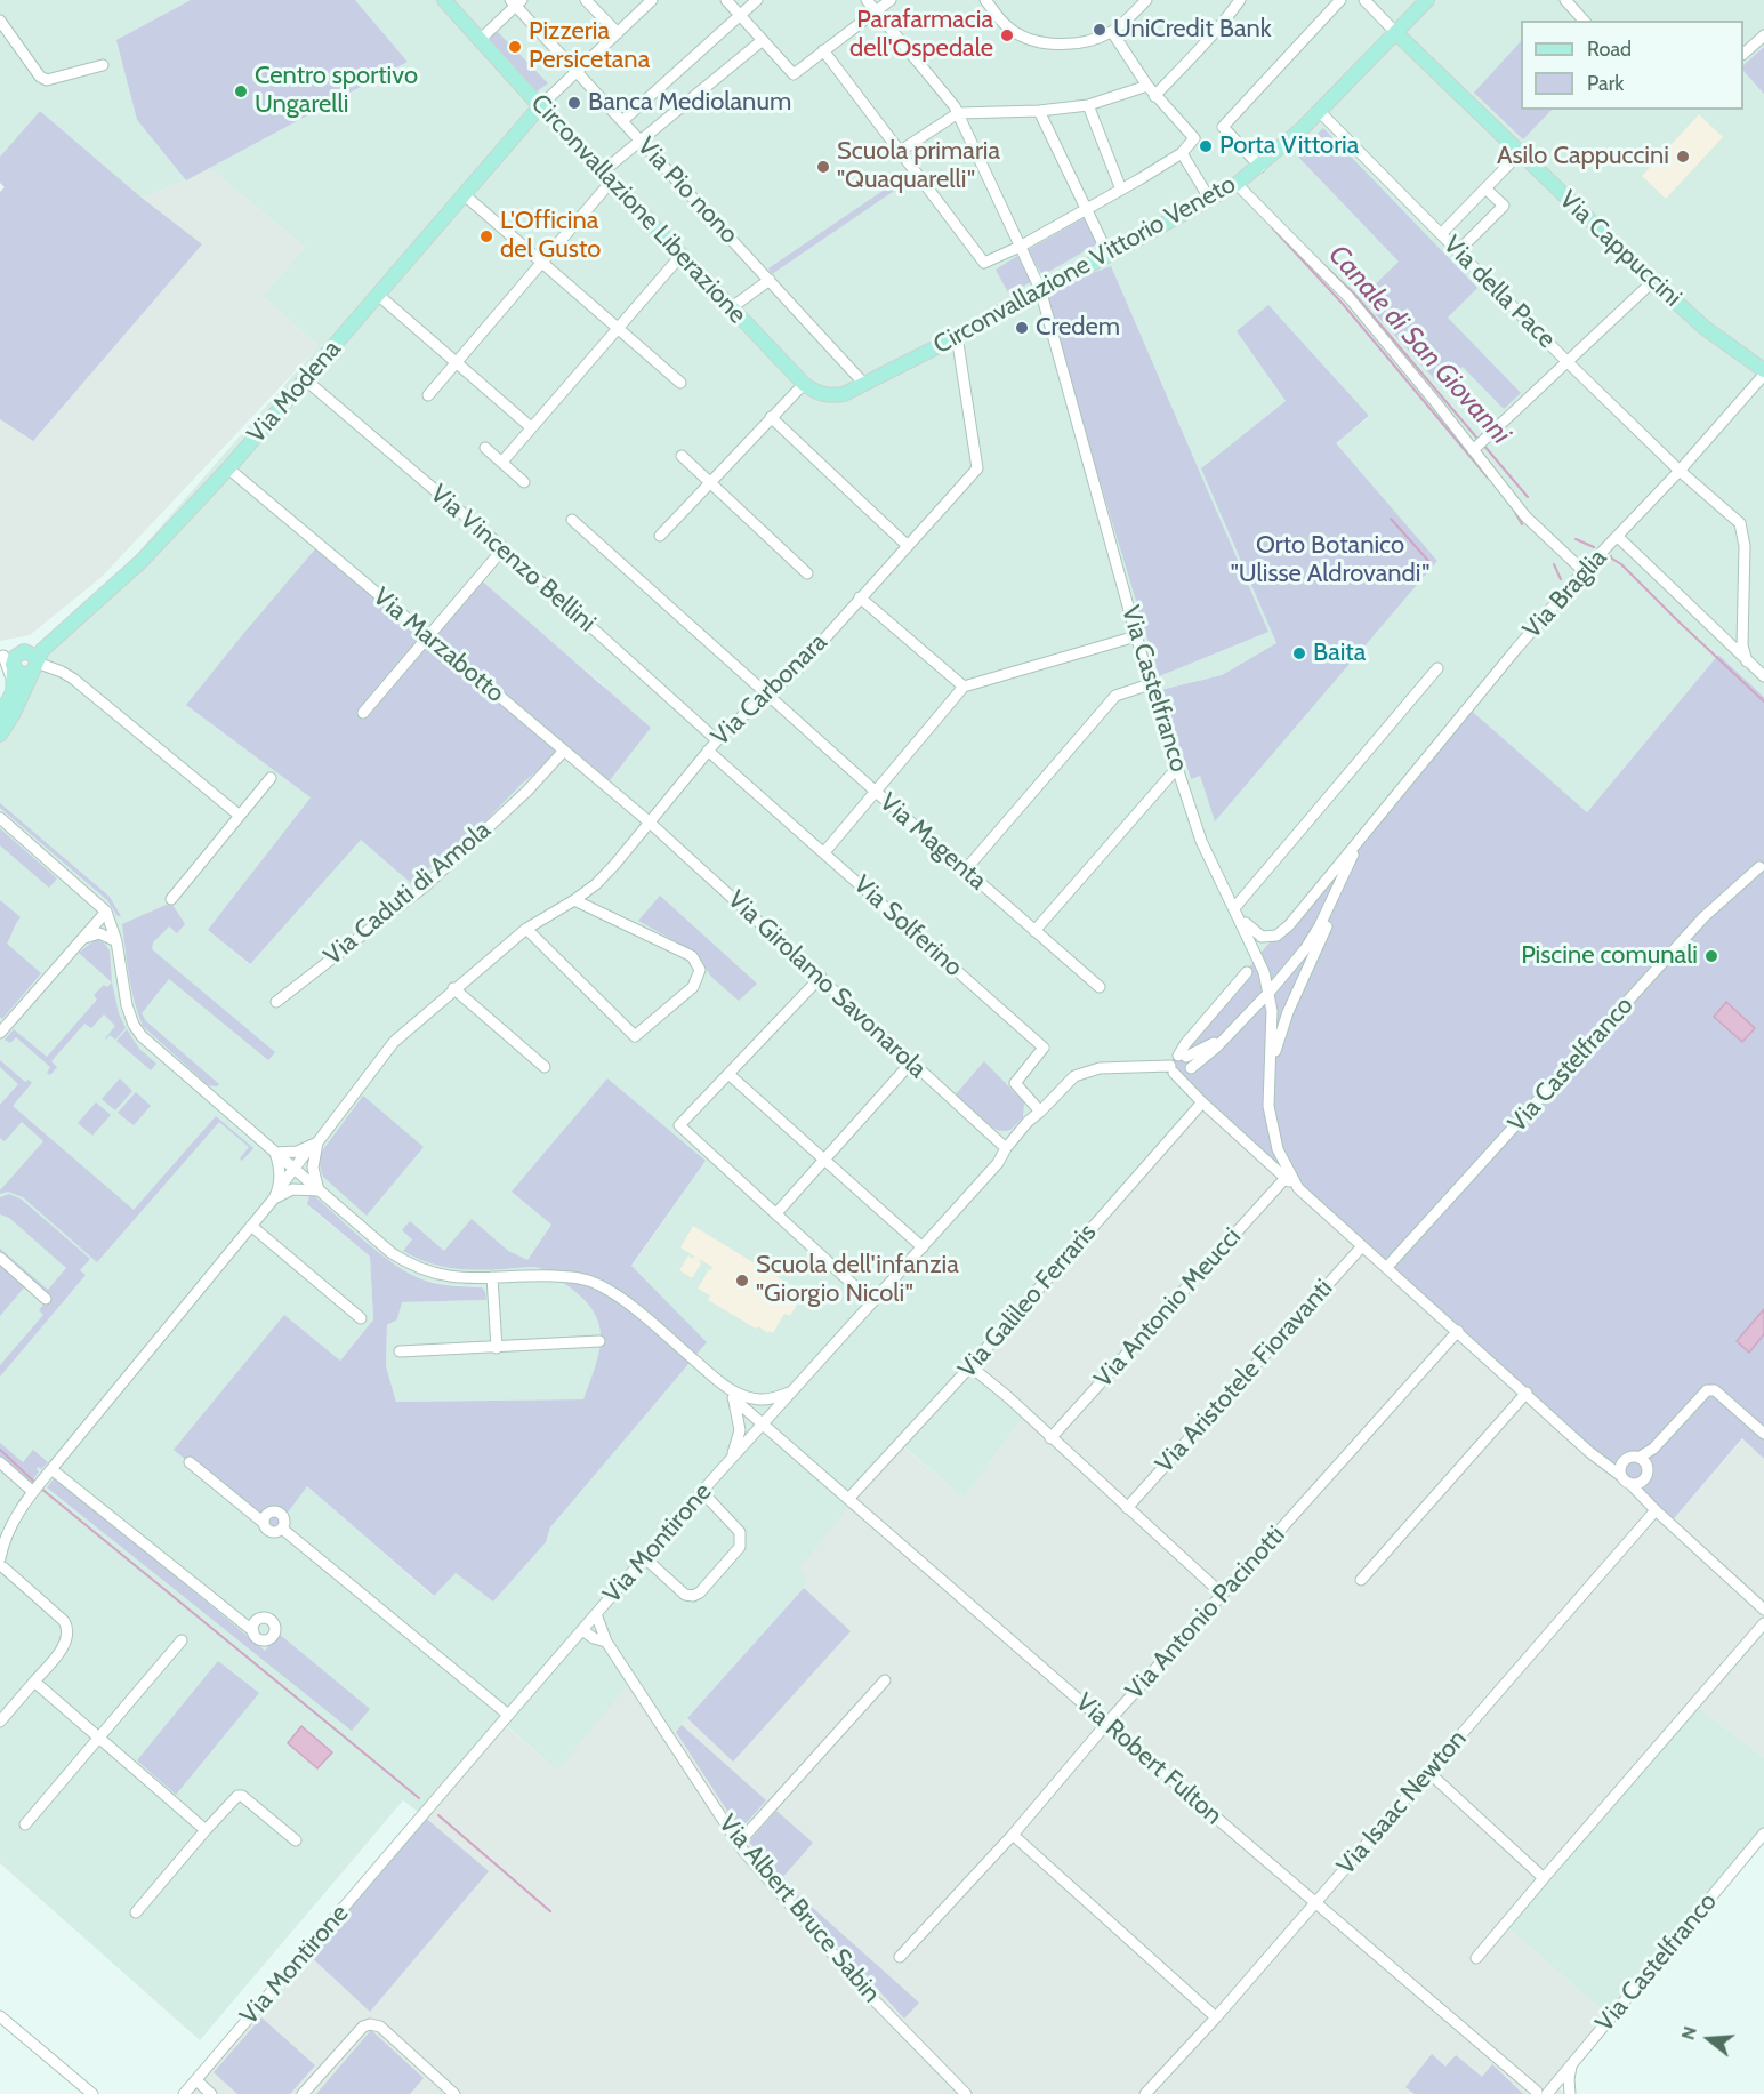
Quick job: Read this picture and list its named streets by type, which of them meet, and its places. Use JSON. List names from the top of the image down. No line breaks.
{"streets":{"main road":["Circonvallazione Liberazione","Via Cappuccini","Circonvallazione Vittorio Veneto","Via Modena"],"street":["Via Pio nono","Via della Pace","Via Vincenzo Bellini","Via Braglia","Via Marzabotto","Via Castelfranco","Via Carbonara","Via Magenta","Via Caduti di Amola","Via Solferino","Via Girolamo Savonarola","Via Galileo Ferraris","Via Antonio Meucci","Via Aristotele Fioravanti","Via Montirone","Via Antonio Pacinotti","Via Robert Fulton","Via Isaac Newton","Via Albert Bruce Sabin"]},"crossings":[["Via Pio nono","Circonvallazione Vittorio Veneto"],["Circonvallazione Liberazione","Circonvallazione Vittorio Veneto"],["Circonvallazione Liberazione","Via Modena"],["Via Cappuccini","Circonvallazione Vittorio Veneto"],["Via Cappuccini","Via Braglia"],["Circonvallazione Vittorio Veneto","Via della Pace"],["Circonvallazione Vittorio Veneto","Via Castelfranco"],["Circonvallazione Vittorio Veneto","Via Carbonara"],["Via della Pace","Via Braglia"],["Via Modena","Via Vincenzo Bellini"],["Via Modena","Via Marzabotto"],["Via Vincenzo Bellini","Via Carbonara"],["Via Braglia","Via Castelfranco"],["Via Marzabotto","Via Carbonara"],["Via Marzabotto","Via Caduti di Amola"],["Via Marzabotto","Via Girolamo Savonarola"],["Via Castelfranco","Via Galileo Ferraris"],["Via Castelfranco","Via Antonio Meucci"],["Via Castelfranco","Via Aristotele Fioravanti"],["Via Castelfranco","Via Montirone"],["Via Castelfranco","Via Antonio Pacinotti"],["Via Castelfranco","Via Robert Fulton"],["Via Castelfranco","Via Isaac Newton"],["Via Carbonara","Via Magenta"],["Via Carbonara","Via Solferino"],["Via Carbonara","Via Girolamo Savonarola"],["Via Carbonara","Via Robert Fulton"],["Via Solferino","Via Montirone"],["Via Girolamo Savonarola","Via Montirone"],["Via Galileo Ferraris","Via Robert Fulton"],["Via Montirone","Via Robert Fulton"],["Via Montirone","Via Albert Bruce Sabin"],["Via Antonio Pacinotti","Via Robert Fulton"],["Via Robert Fulton","Via Isaac Newton"]],"water":["Canale di San Giovanni"],"parks":["Orto Botanico \"Ulisse Aldrovandi\""],"places":["UniCredit Bank","Parafarmacia dell'Ospedale","Pizzeria Persicetana","Centro sportivo Ungarelli","Banca Mediolanum","Porta Vittoria","Asilo Cappuccini","Scuola primaria \"Quaquarelli\"","L'Officina del Gusto","Credem","Baita","Piscine comunali","Scuola dell'infanzia \"Giorgio Nicoli\""],"legend":["Road","Park"],"north":"left"}
